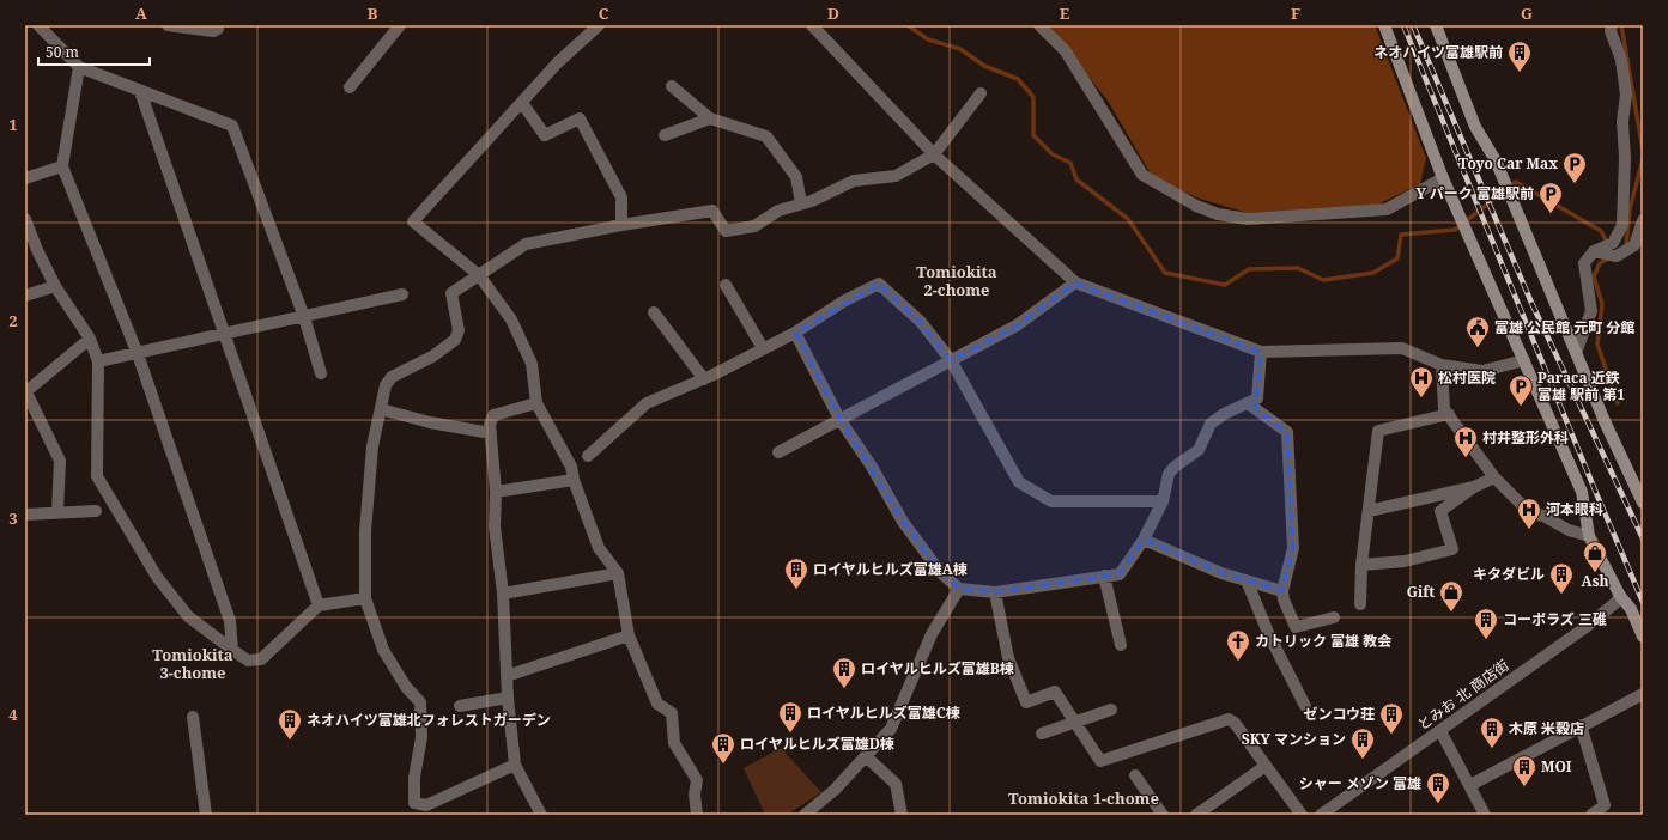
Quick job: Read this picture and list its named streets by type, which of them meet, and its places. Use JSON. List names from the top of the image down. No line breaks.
{"streets":{"street":["とみお 北 商店街"]},"districts":["Tomiokita 2-chome","Tomiokita 3-chome","Tomiokita 1-chome"],"places":{"building":["ネオハイツ富雄駅前","ロイヤルヒルズ富雄A棟","キタダビル","コーポラズ 三碓","ロイヤルヒルズ富雄B棟","ロイヤルヒルズ富雄C棟","ゼンコウ荘","ネオハイツ富雄北フォレストガーデン","木原 米穀店","SKY マンション","ロイヤルヒルズ富雄D棟","MOI","シャー メゾン 富雄"],"parking":["Toyo Car Max","Y パーク 富雄駅前","Paraca 近鉄 富雄 駅前 第1"],"public building":["富雄 公民館 元町 分館"],"hospital":["松村医院","村井整形外科","河本眼科"],"shop":["Ash","Gift"],"church":["カトリック 富雄 教会"]},"scale_bar":"50 m","grid":{"columns":["A","B","C","D","E","F","G"],"rows":["1","2","3","4"]}}
